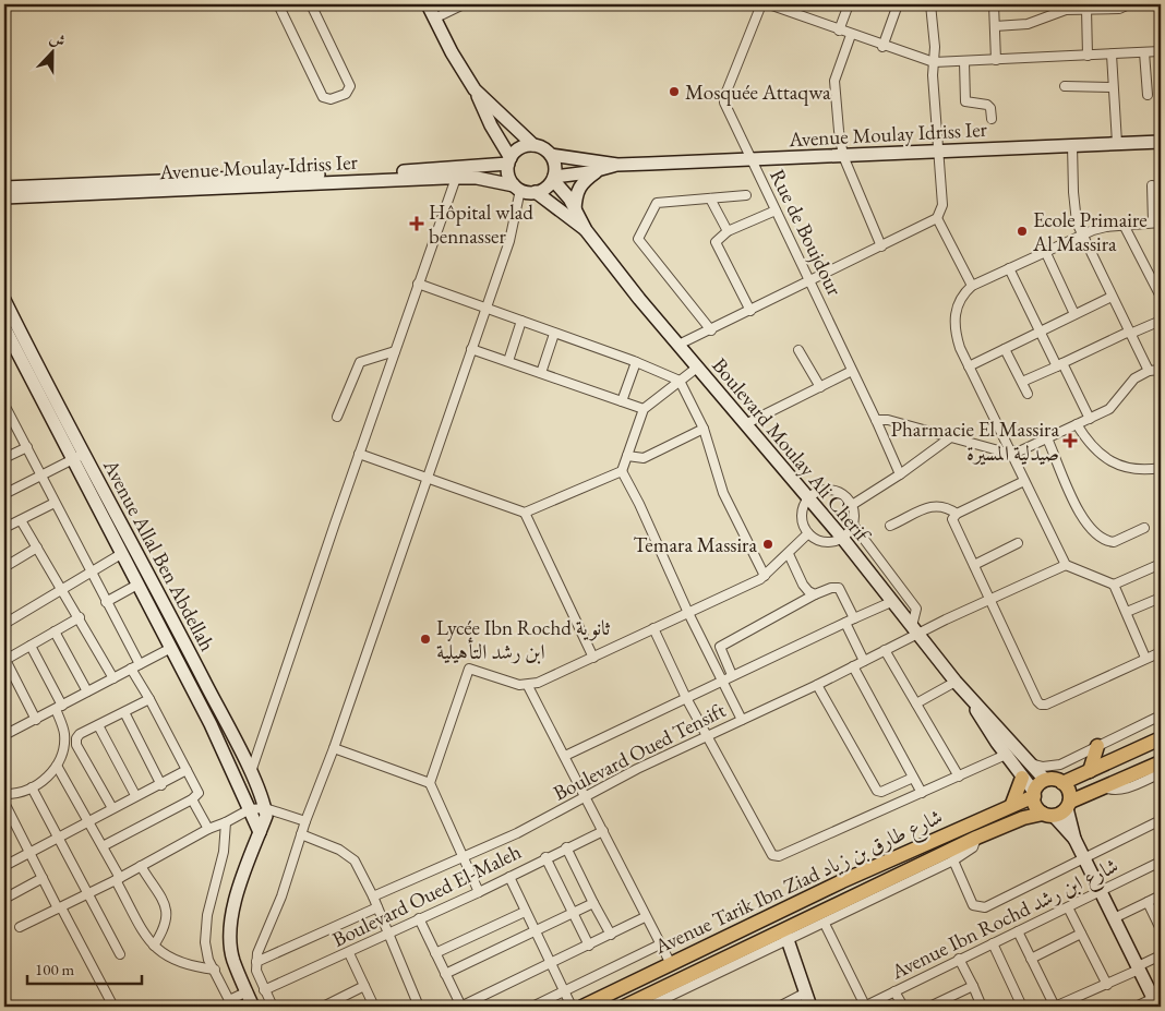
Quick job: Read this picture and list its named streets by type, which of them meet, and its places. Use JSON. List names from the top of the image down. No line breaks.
{"streets":{"main road":["Avenue Moulay Idriss Ier","Boulevard Moulay Ali Cherif","Avenue Allal Ben Abdellah","Avenue Tarik Ibn Ziad شارع طارق بن زياد"],"street":["Rue de Boujdour","Boulevard Oued Tensift","Boulevard Oued El-Maleh","Avenue Ibn Rochd شارع ابن رشد"]},"crossings":[["Avenue Moulay Idriss Ier","Rue de Boujdour"],["Avenue Moulay Idriss Ier","Boulevard Moulay Ali Cherif"],["Boulevard Moulay Ali Cherif","Boulevard Oued Tensift"],["Boulevard Moulay Ali Cherif","Avenue Tarik Ibn Ziad شارع طارق بن زياد"]],"places":{"other":["Mosquée Attaqwa","Ecole Primaire Al Massira","Temara Massira","Lycée Ibn Rochd ثانوية ابن رشد التأهيلية"],"health":["Hôpital wlad bennasser","Pharmacie El Massira صيدلية المسيرة"]},"scale_bar":"100 m","north":"top"}
